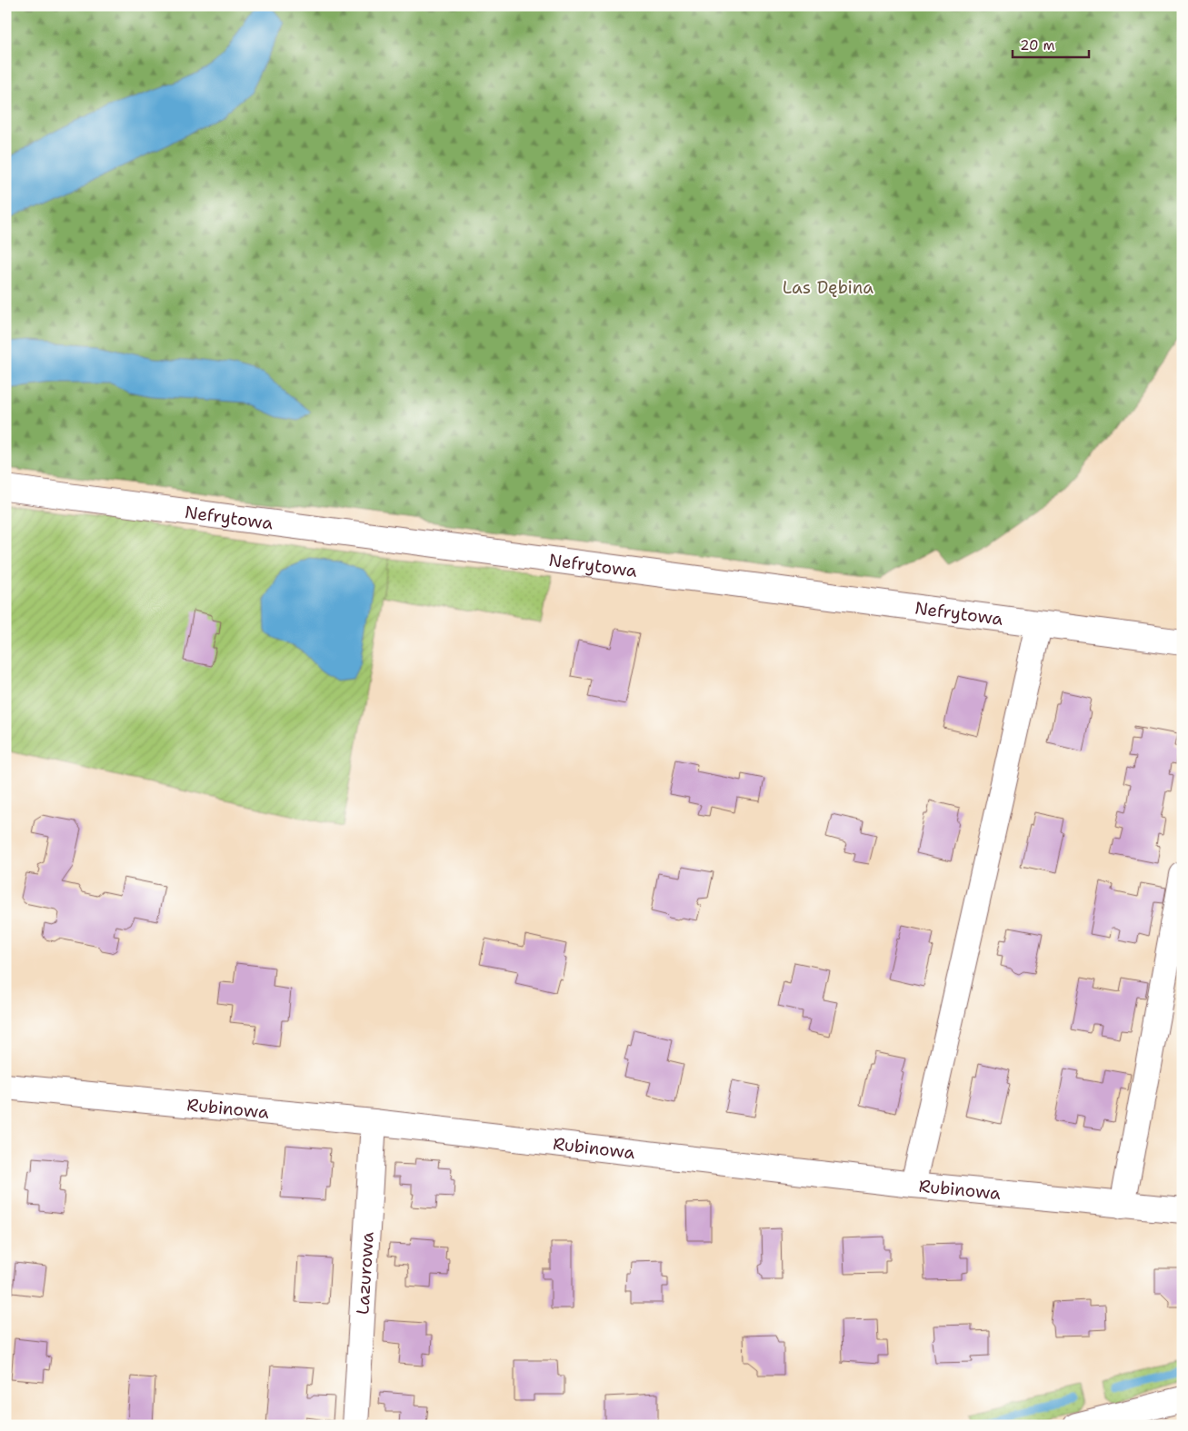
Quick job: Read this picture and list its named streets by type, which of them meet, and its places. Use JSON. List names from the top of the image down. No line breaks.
{"streets":{"street":["Nefrytowa","Rubinowa","Lazurowa"]},"crossings":[["Rubinowa","Lazurowa"]],"parks":["Las Dębina"],"scale_bar":"20 m"}
